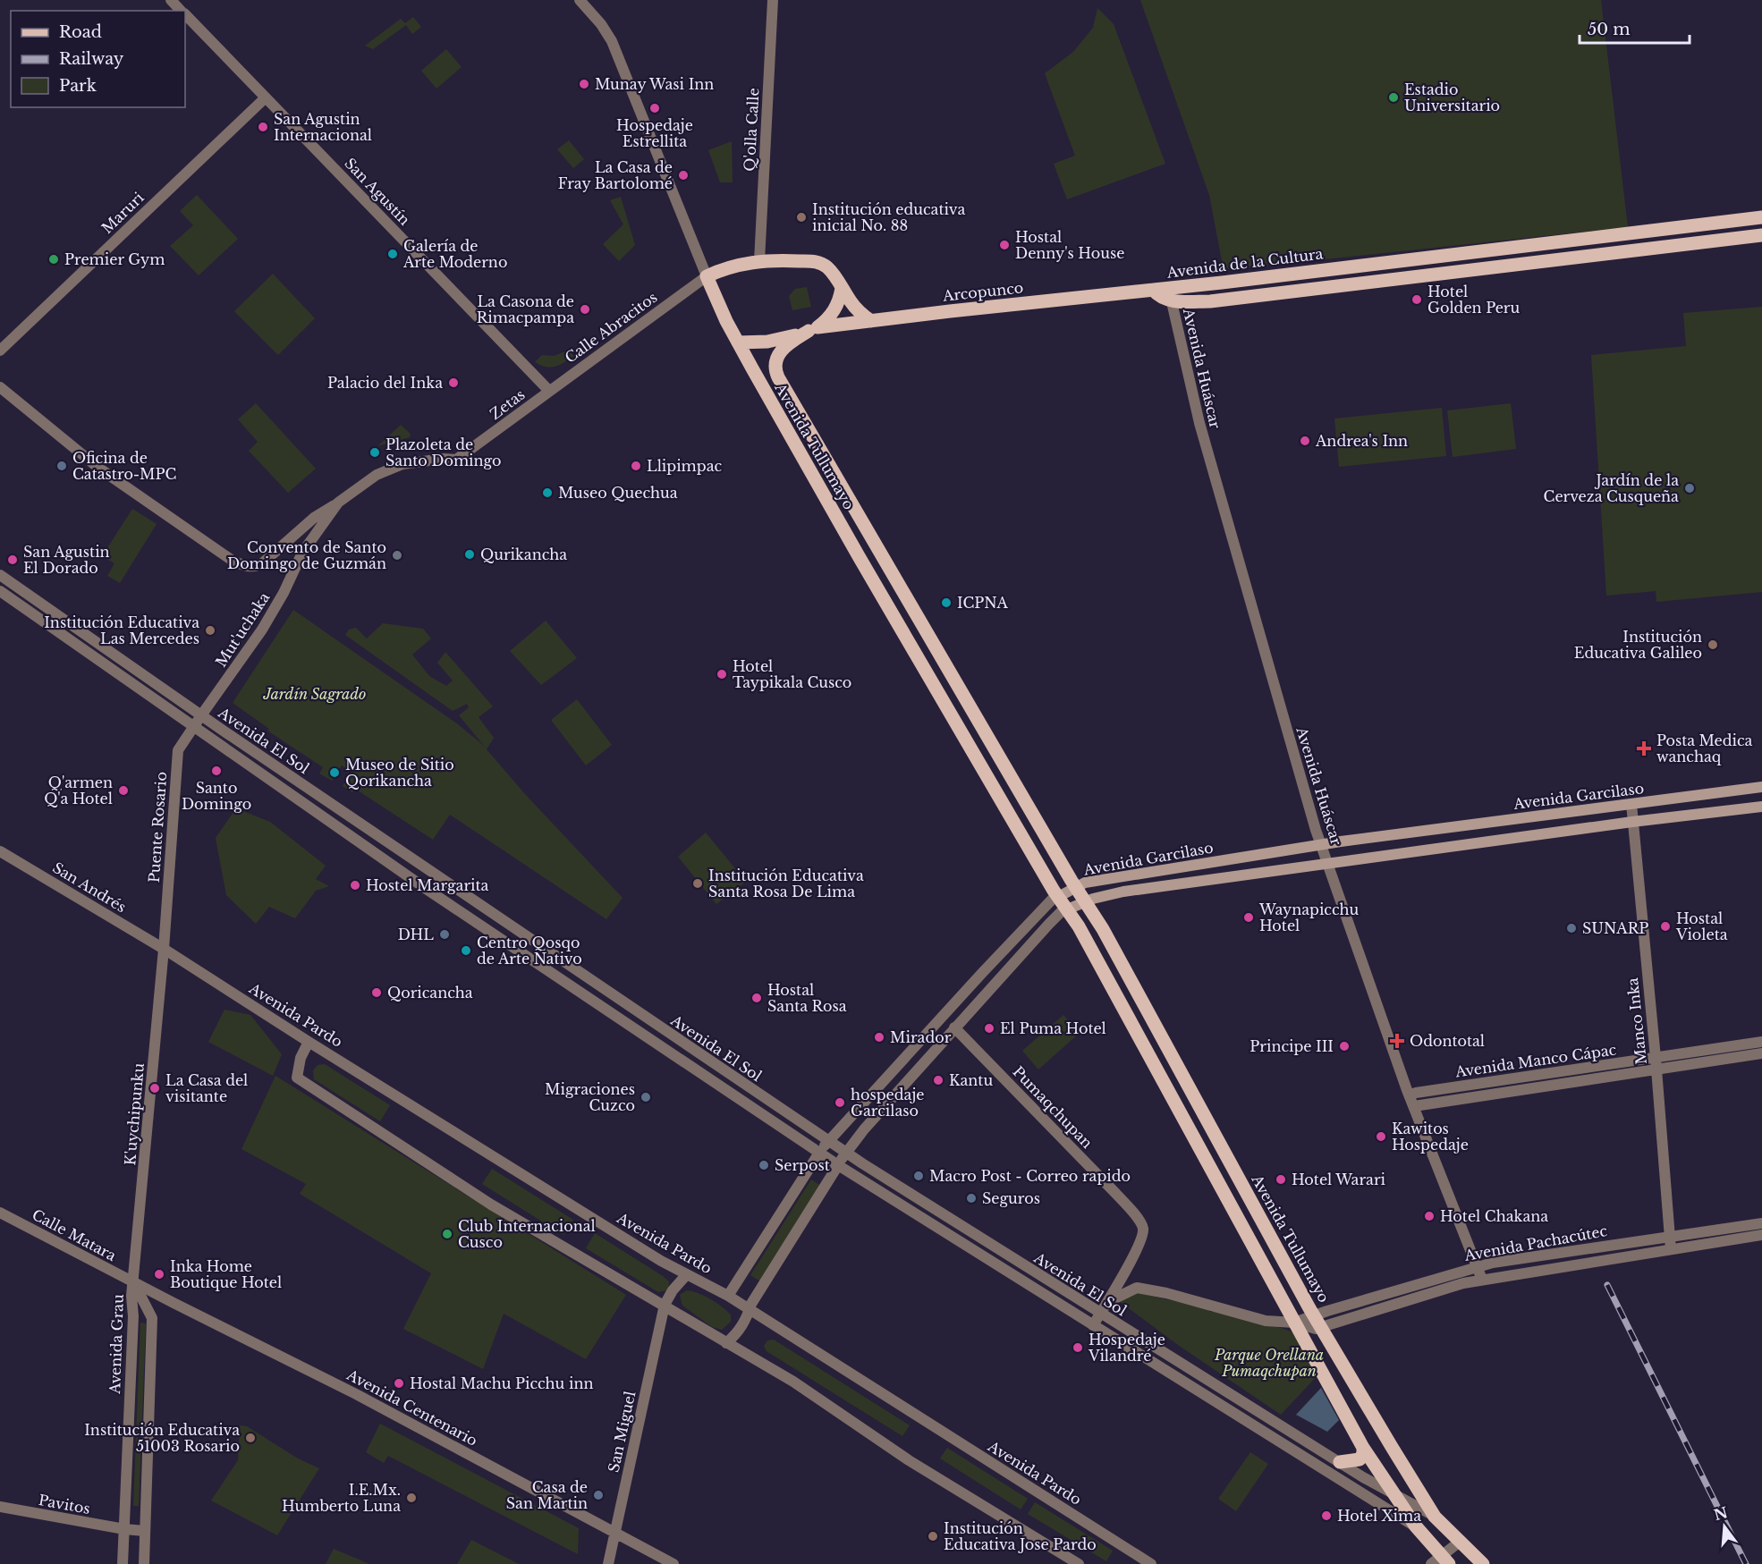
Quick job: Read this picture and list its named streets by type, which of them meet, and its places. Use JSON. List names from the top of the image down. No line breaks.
{"streets":{"main road":["Avenida de la Cultura","Arcopunco","Avenida Tullumayo","Avenida Garcilaso"],"street":["Q'olla Calle","San Agustín","Maruri","Calle Abracitos","Avenida Huáscar","Zetas","Mut'uchaka","Avenida El Sol","Puente Rosario","San Andrés","Avenida Pardo","Manco Inka","Avenida Manco Cápac","Pumaqchupan","K'uychipunku","Calle Matara","Avenida Pachacútec","Avenida Grau","Avenida Centenario","San Miguel","Pavitos"]},"crossings":[["San Agustín","Maruri"],["San Agustín","Calle Abracitos"],["San Agustín","Zetas"],["Avenida de la Cultura","Arcopunco"],["Avenida de la Cultura","Avenida Huáscar"],["Arcopunco","Avenida Tullumayo"],["Calle Abracitos","Zetas"],["Calle Abracitos","Avenida Tullumayo"],["Avenida Huáscar","Avenida Garcilaso"],["Avenida Huáscar","Avenida Manco Cápac"],["Avenida Huáscar","Avenida Pachacútec"],["Zetas","Mut'uchaka"],["Avenida Tullumayo","Avenida El Sol"],["Avenida Tullumayo","Avenida Garcilaso"],["Avenida Tullumayo","Avenida Pachacútec"],["Mut'uchaka","Avenida El Sol"],["Mut'uchaka","Puente Rosario"],["Avenida El Sol","Avenida Garcilaso"],["Avenida El Sol","Puente Rosario"],["Avenida Garcilaso","Avenida Pardo"],["Avenida Garcilaso","Manco Inka"],["Avenida Garcilaso","Pumaqchupan"],["Puente Rosario","San Andrés"],["Puente Rosario","Avenida Pardo"],["Puente Rosario","K'uychipunku"],["San Andrés","Avenida Pardo"],["San Andrés","K'uychipunku"],["Avenida Pardo","K'uychipunku"],["Manco Inka","Avenida Manco Cápac"],["Manco Inka","Avenida Pachacútec"],["K'uychipunku","Calle Matara"],["K'uychipunku","Avenida Grau"],["K'uychipunku","Avenida Centenario"],["Calle Matara","Avenida Grau"],["Calle Matara","Avenida Centenario"],["Avenida Grau","Avenida Centenario"],["Avenida Grau","Pavitos"],["Avenida Centenario","San Miguel"]],"parks":["Jardín Sagrado","Parque Orellana Pumaqchupan"],"places":{"other":["Munay Wasi Inn","Estadio Universitario","Hospedaje Estrellita","San Agustin Internacional","La Casa de Fray Bartolomé","Institución educativa inicial No. 88","Hostal Denny's House","Galería de Arte Moderno","Premier Gym","Hotel Golden Peru","La Casona de Rimacpampa","Palacio del Inka","Andrea's Inn","Plazoleta de Santo Domingo","Oficina de Catastro-MPC","Llipimpac","Jardín de la Cerveza Cusqueña","Museo Quechua","Qurikancha","Convento de Santo Domingo de Guzmán","San Agustin El Dorado","ICPNA","Institución Educativa Las Mercedes","Institución Educativa Galileo","Hotel Taypikala Cusco","Santo Domingo","Museo de Sitio Qorikancha","Q'armen Q'a Hotel","Institución Educativa Santa Rosa De Lima","Hostel Margarita","Waynapicchu Hotel","Hostal Violeta","SUNARP","DHL","Centro Qosqo de Arte Nativo","Qoricancha","Hostal Santa Rosa","El Puma Hotel","Mirador","Principe III","Kantu","La Casa del visitante","Migraciones Cuzco","hospedaje Garcilaso","Kawitos Hospedaje","Serpost","Macro Post - Correo rapido","Hotel Warari","Seguros","Hotel Chakana","Club Internacional Cusco","Inka Home Boutique Hotel","Hospedaje Vilandré","Hostal Machu Picchu inn","Institución Educativa 51003 Rosario","Casa de San Martin","I.E.Mx. Humberto Luna","Hotel Xima","Institución Educativa Jose Pardo"],"health":["Posta Medica wanchaq","Odontotal"]},"legend":["Road","Railway","Park"],"scale_bar":"50 m","north":"top"}
